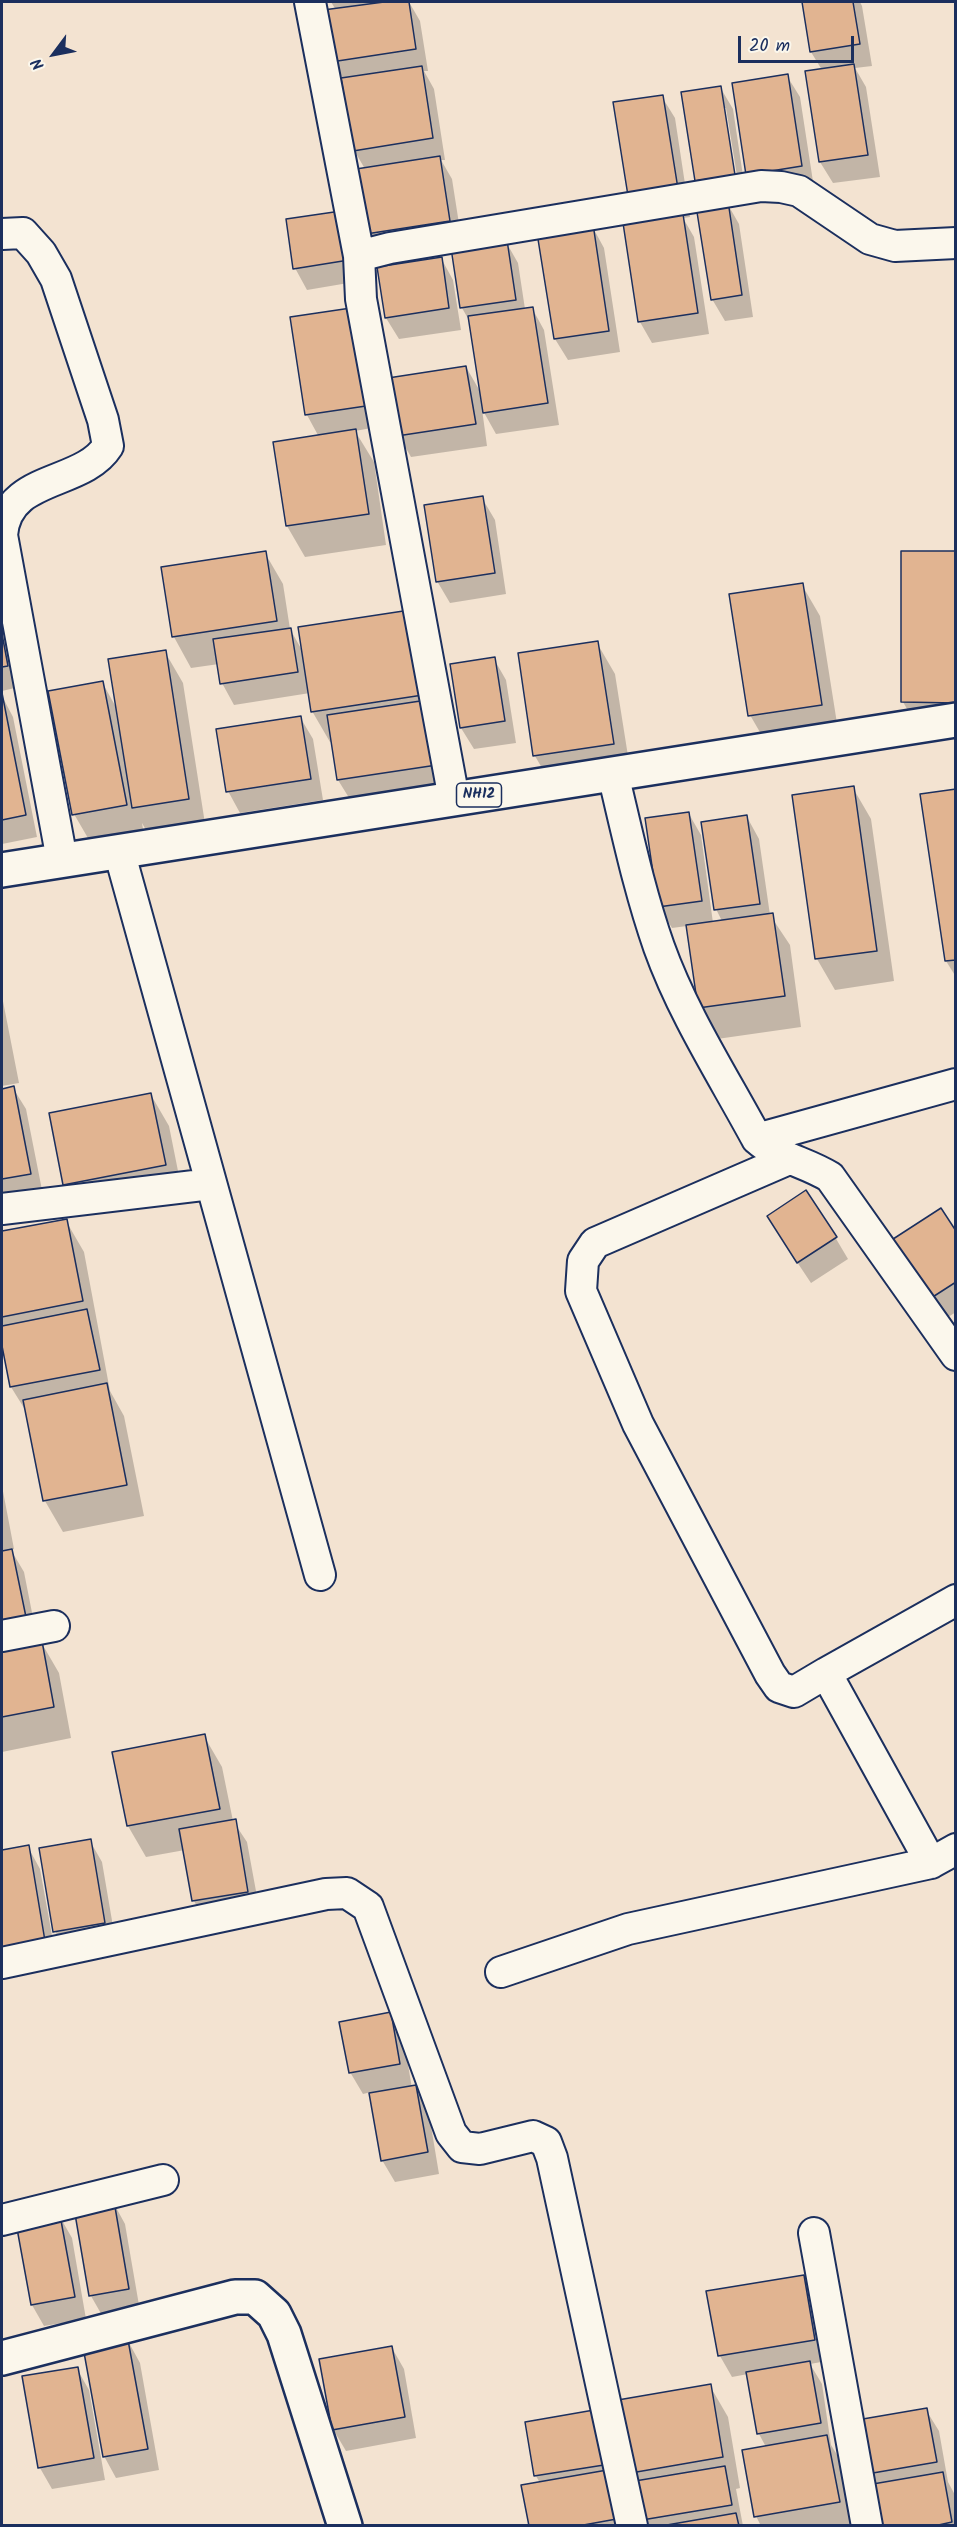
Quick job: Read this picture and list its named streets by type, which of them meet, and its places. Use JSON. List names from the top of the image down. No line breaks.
{"streets":{"main road":["NH12"]},"scale_bar":"20 m","north":"bottom left"}
